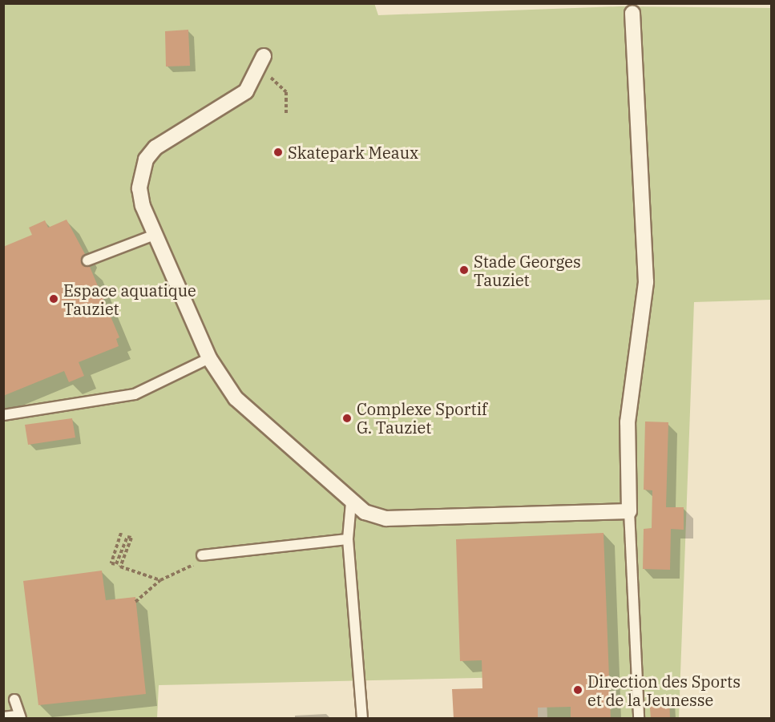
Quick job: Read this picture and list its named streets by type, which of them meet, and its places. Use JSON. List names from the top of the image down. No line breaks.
{"places":["Skatepark Meaux","Stade Georges Tauziet","Espace aquatique Tauziet","Complexe Sportif G. Tauziet","Direction des Sports et de la Jeunesse"]}
